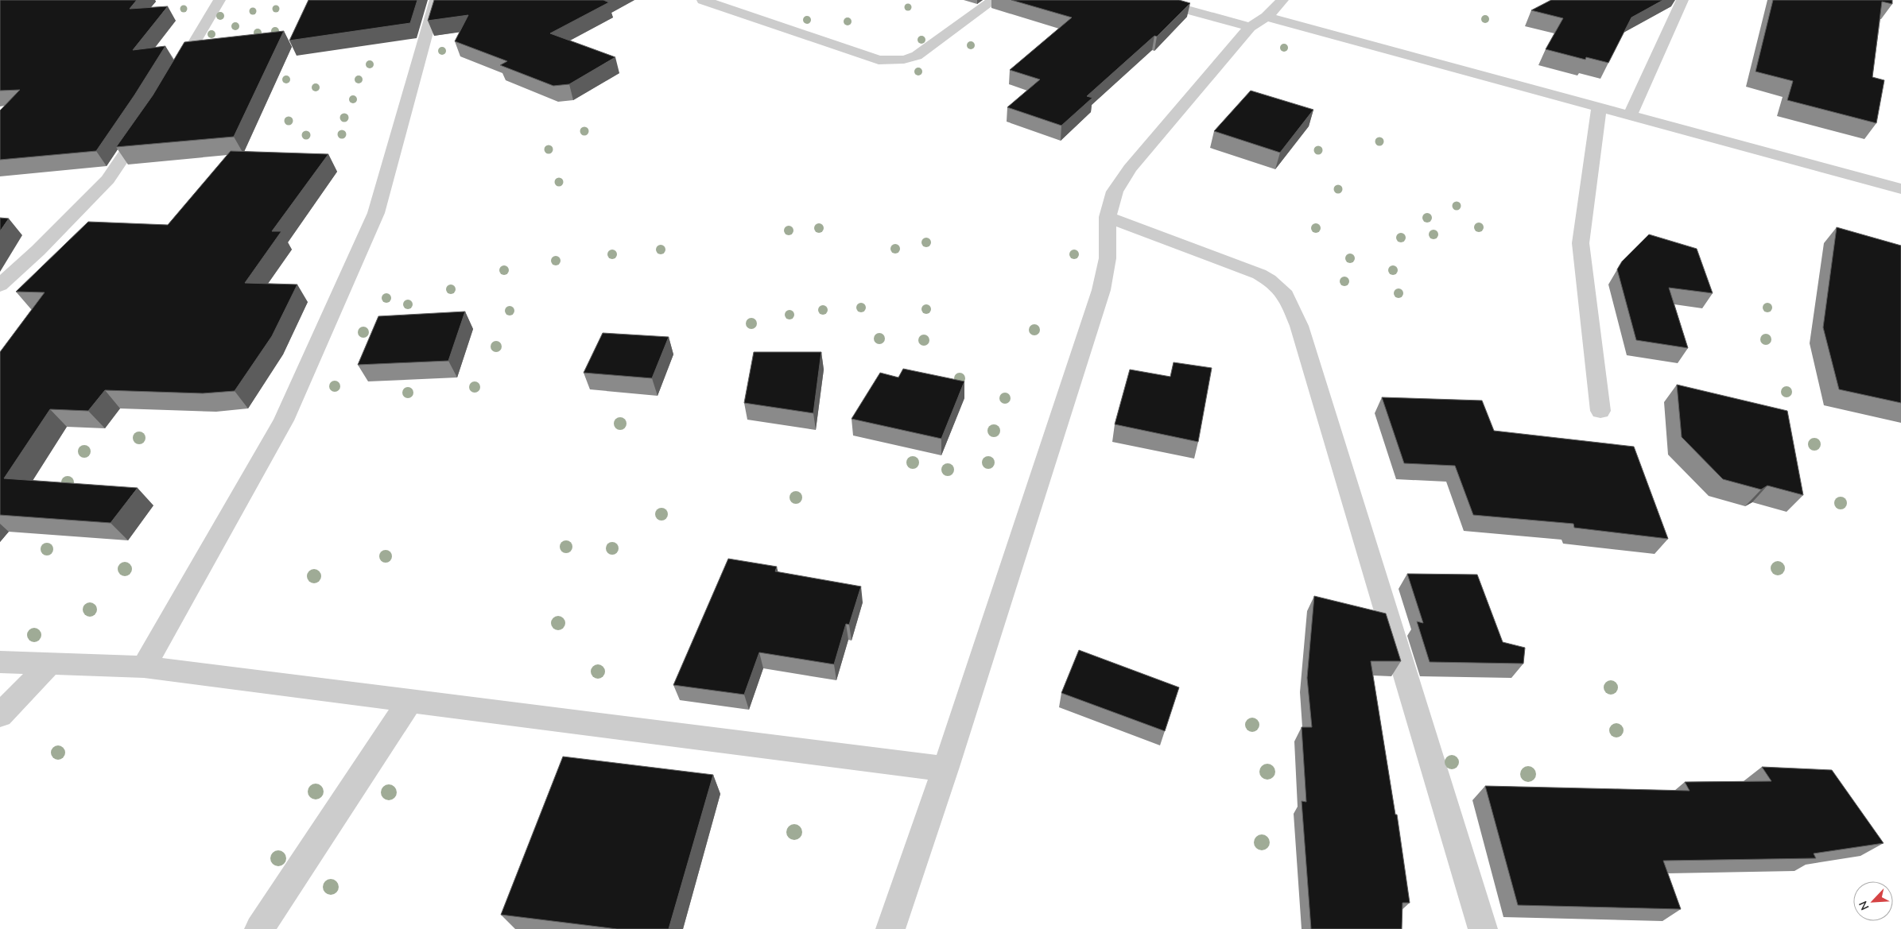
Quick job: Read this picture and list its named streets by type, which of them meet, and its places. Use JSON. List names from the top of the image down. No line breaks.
{"north":"bottom left"}
